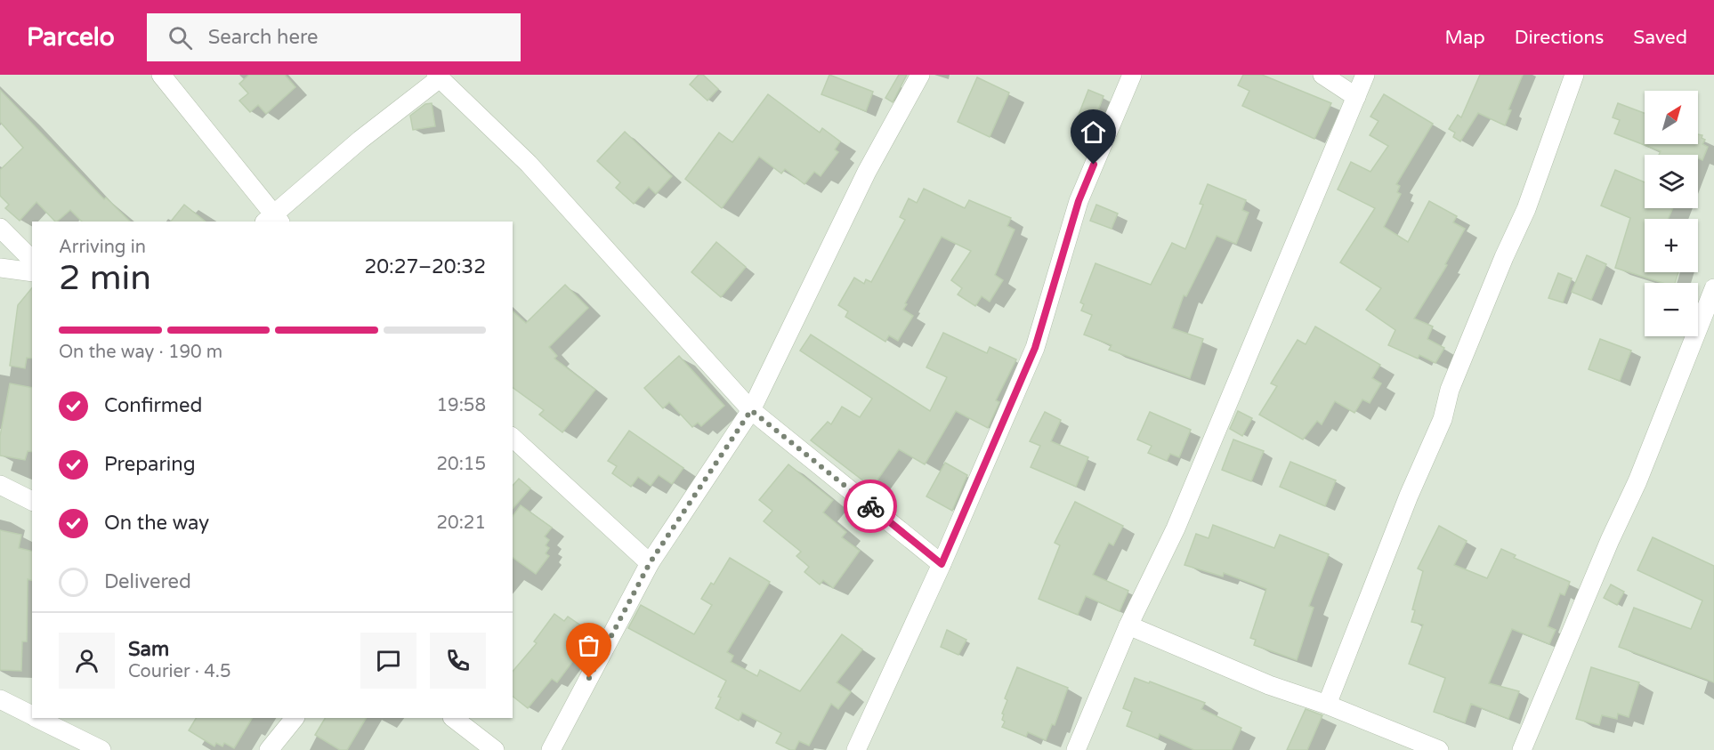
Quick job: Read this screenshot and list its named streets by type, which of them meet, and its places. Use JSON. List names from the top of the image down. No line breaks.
{"north":"top right","page":{"header":"Parcelo","search":"Search here","nav":["Map","Directions","Saved"],"map_buttons":["+","−"],"heading":["2 min","Arriving in","20:27–20:32"],"panel":["Sam","Courier · 4.5"],"bar":"On the way · 190 m","list":[["Confirmed","19:58"],["Preparing","20:15"],["On the way","20:21"],"Delivered"]}}
